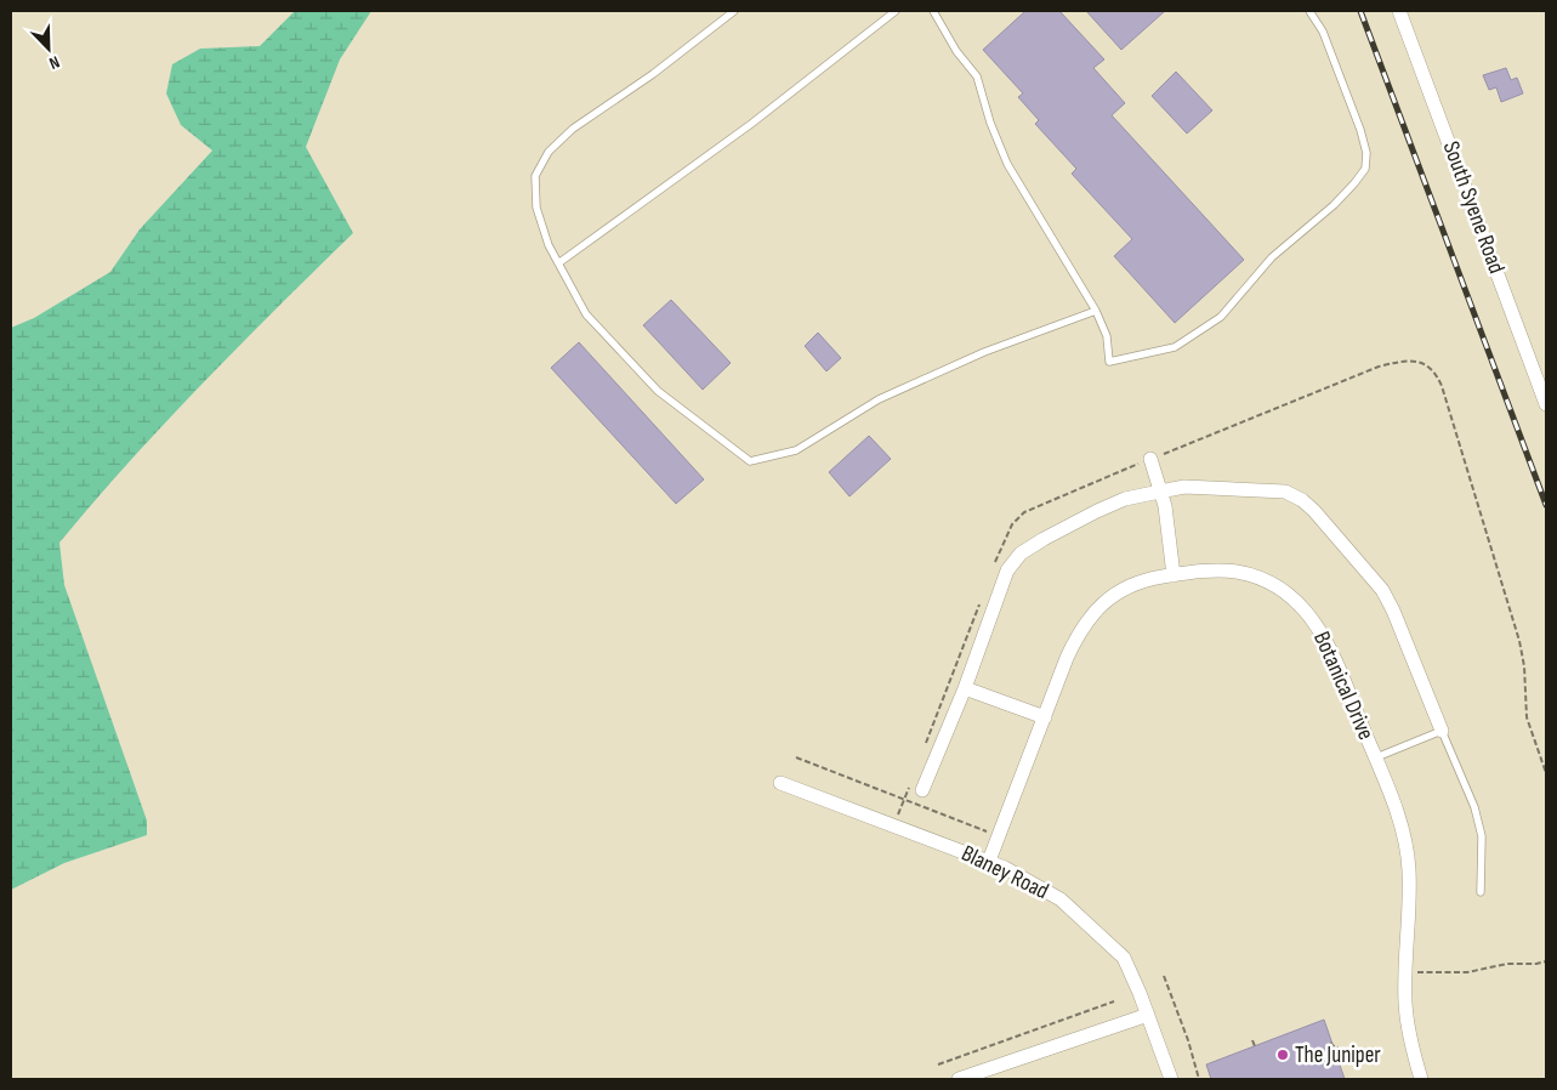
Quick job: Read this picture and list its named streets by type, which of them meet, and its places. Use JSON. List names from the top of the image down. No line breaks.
{"streets":{"street":["South Syene Road","Botanical Drive","Blaney Road"]},"crossings":[["Botanical Drive","Blaney Road"]],"places":["The Juniper"],"north":"bottom right"}
